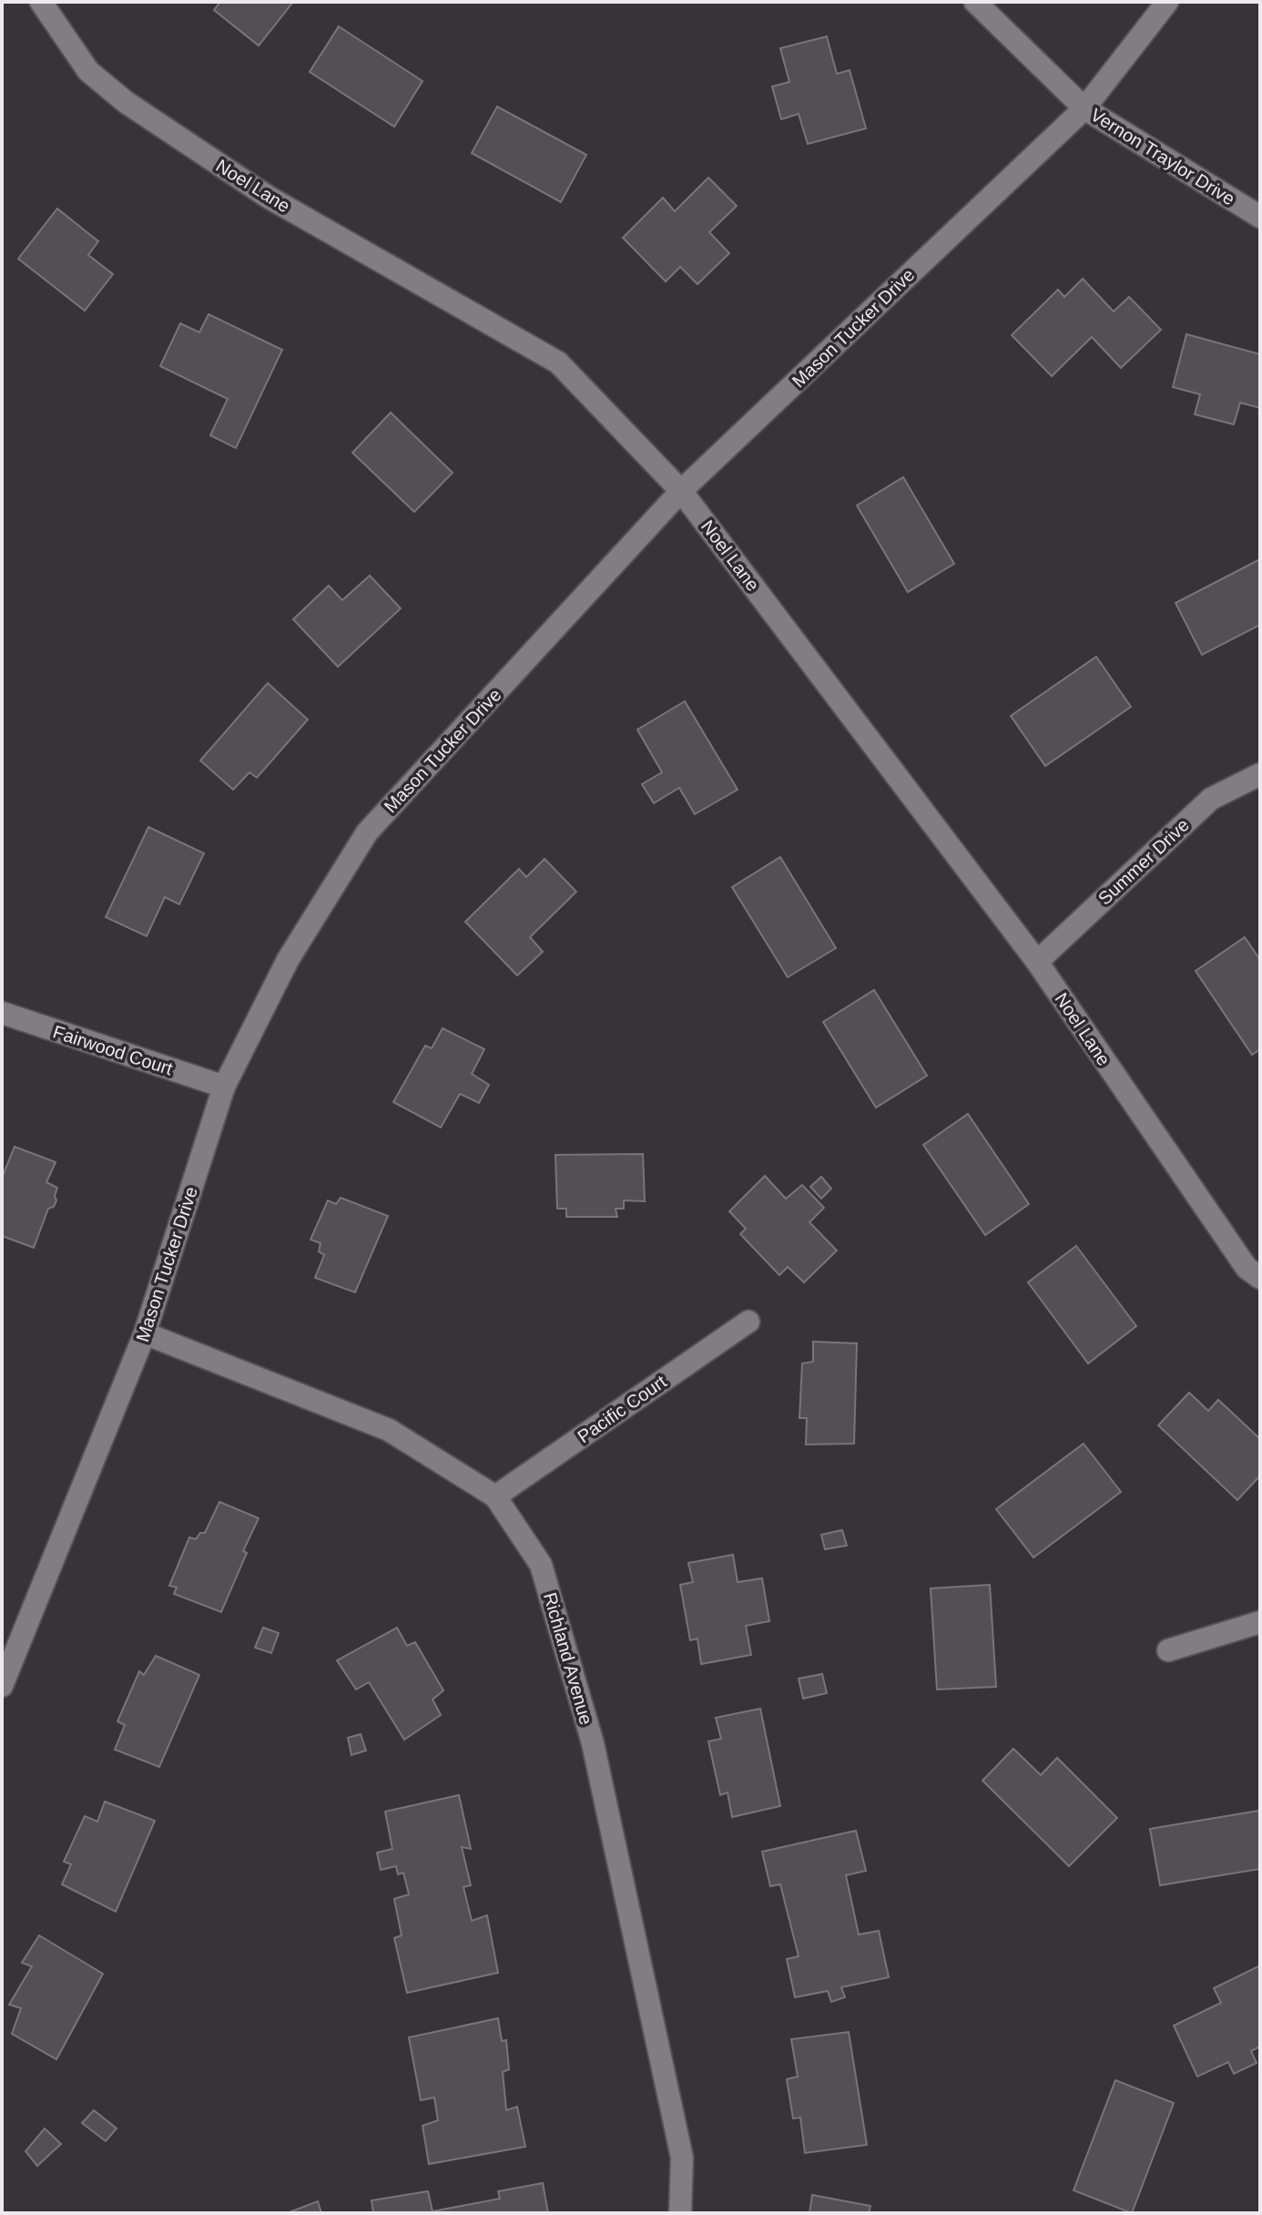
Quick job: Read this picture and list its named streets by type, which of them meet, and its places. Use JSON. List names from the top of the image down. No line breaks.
{"streets":{"street":["Vernon Traylor Drive","Noel Lane","Mason Tucker Drive","Summer Drive","Fairwood Court","Pacific Court","Richland Avenue"]},"crossings":[["Vernon Traylor Drive","Mason Tucker Drive"],["Noel Lane","Mason Tucker Drive"],["Noel Lane","Summer Drive"],["Mason Tucker Drive","Fairwood Court"],["Mason Tucker Drive","Richland Avenue"],["Pacific Court","Richland Avenue"]]}
